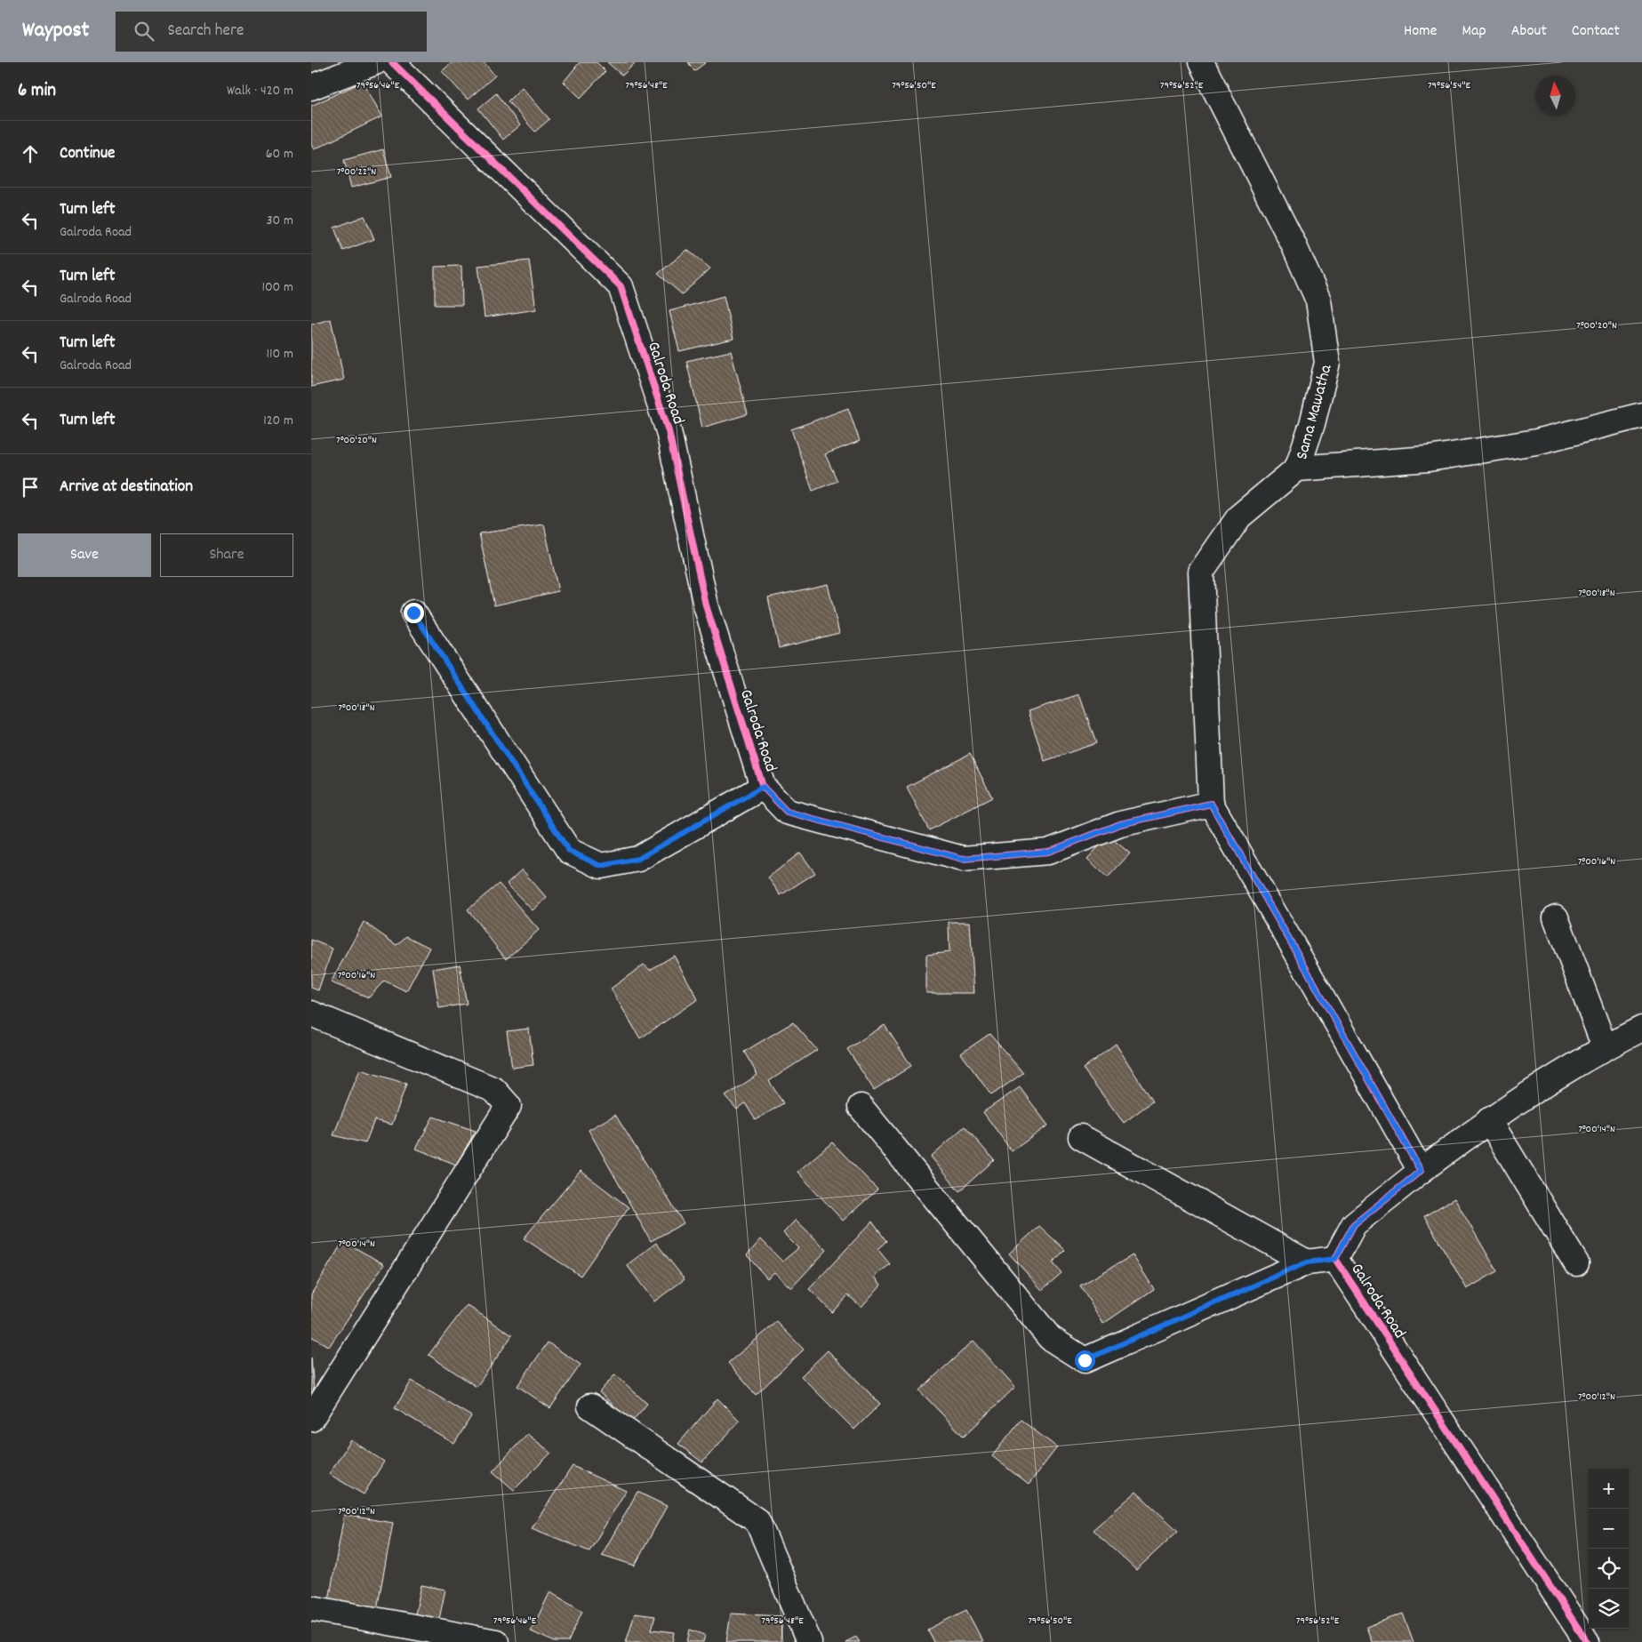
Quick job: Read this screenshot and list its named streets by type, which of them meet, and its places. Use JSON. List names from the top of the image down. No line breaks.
{"streets":{"street":["Galroda Road","Sama Mawatha"]},"crossings":[["Galroda Road","Sama Mawatha"]],"north":"top","page":{"header":"Waypost","search":"Search here","nav":["Home","Map","About","Contact"],"heading":["6 min","Walk · 420 m"],"list":[["Continue","60 m"],["Turn left","Galroda Road","30 m"],["Turn left","Galroda Road","100 m"],["Turn left","Galroda Road","110 m"],["Turn left","120 m"],"Arrive at destination"],"buttons":["Save","Share"],"map_buttons":["+","−"]},"coordinates":["79°56'46\"E","79°56'48\"E","79°56'50\"E","79°56'52\"E","79°56'54\"E","7°00'22\"N","7°00'20\"N","7°00'18\"N","7°00'16\"N","7°00'14\"N","7°00'12\"N"]}
